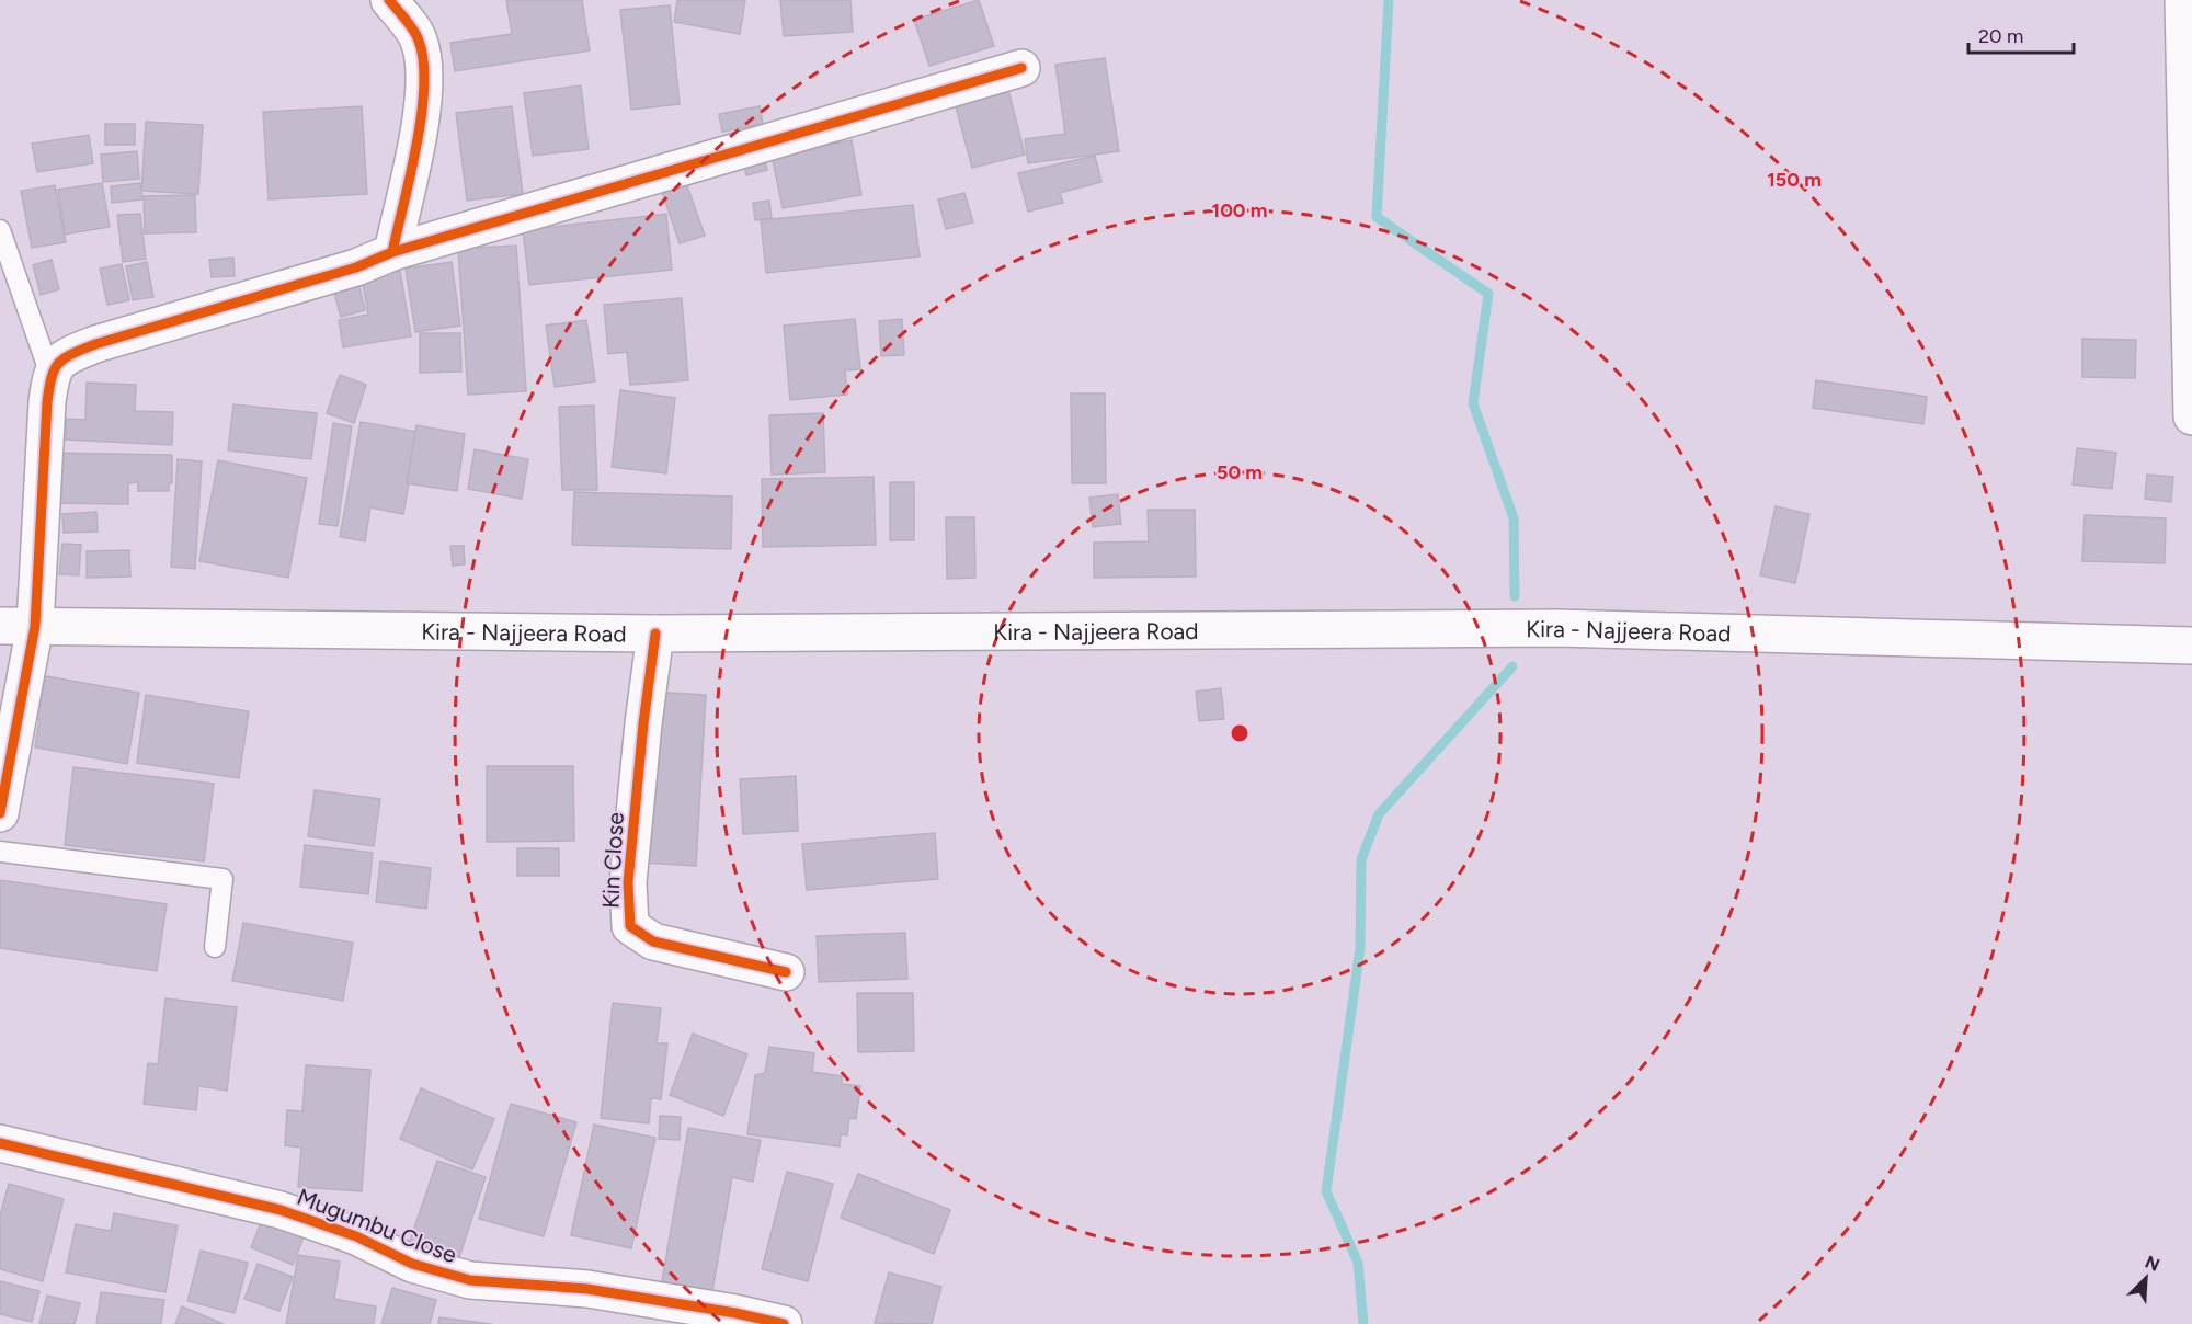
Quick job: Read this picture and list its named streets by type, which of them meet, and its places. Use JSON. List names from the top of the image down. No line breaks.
{"streets":{"street":["Kira - Najjeera Road","Kin Close","Mugumbu Close"]},"crossings":[["Kira - Najjeera Road","Kin Close"]],"scale_bar":"20 m","north":"top right","rings":["150 m","100 m","50 m"]}
